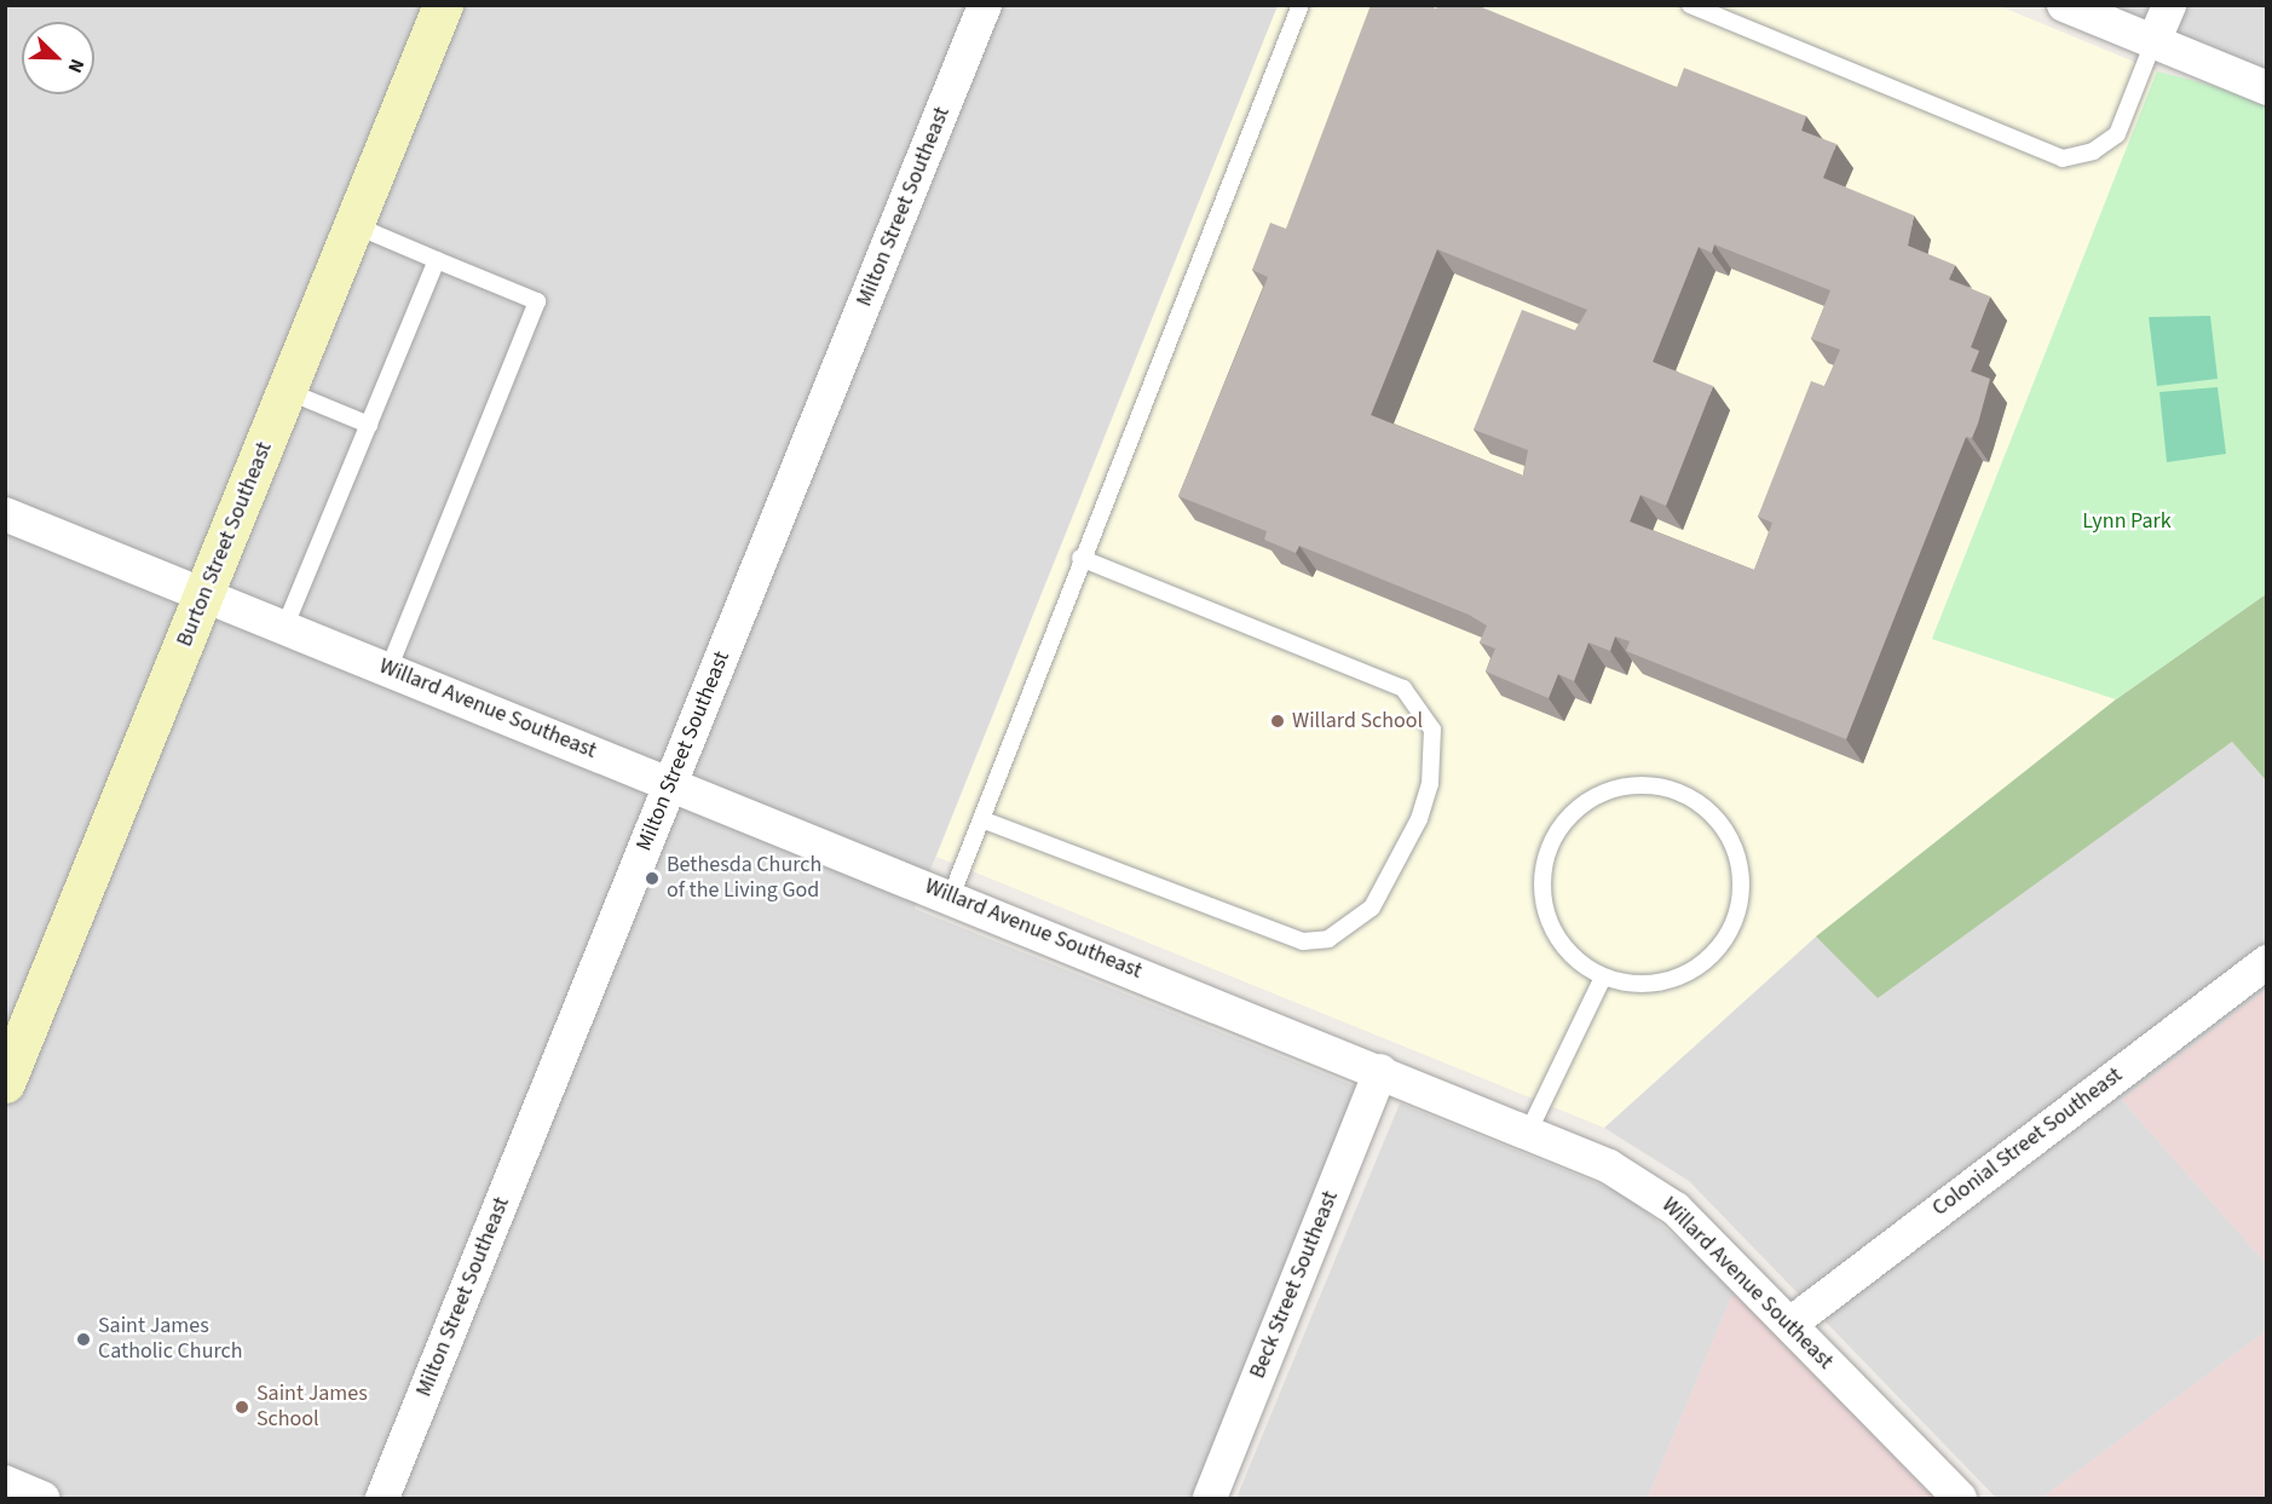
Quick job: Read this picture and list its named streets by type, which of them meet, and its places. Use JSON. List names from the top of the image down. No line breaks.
{"streets":{"street":["Milton Street Southeast","Burton Street Southeast","Willard Avenue Southeast","Colonial Street Southeast","Beck Street Southeast"]},"crossings":[["Milton Street Southeast","Willard Avenue Southeast"],["Burton Street Southeast","Willard Avenue Southeast"],["Willard Avenue Southeast","Colonial Street Southeast"],["Willard Avenue Southeast","Beck Street Southeast"]],"parks":["Lynn Park"],"places":["Willard School","Bethesda Church of the Living God","Saint James Catholic Church","Saint James School"],"north":"bottom right"}
